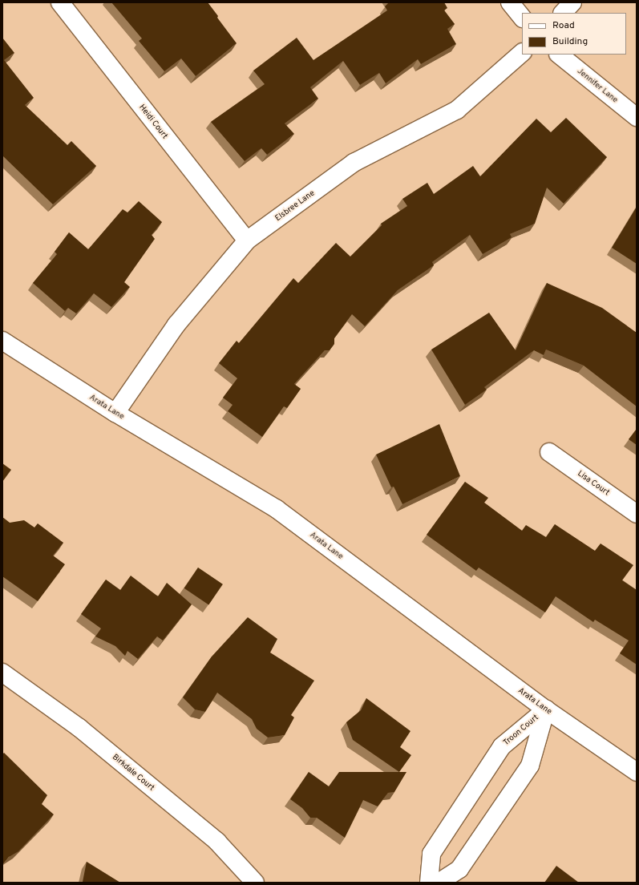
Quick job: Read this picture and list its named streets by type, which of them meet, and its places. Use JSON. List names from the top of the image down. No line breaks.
{"streets":{"street":["Jennifer Lane","Heidi Court","Elsbree Lane","Arata Lane","Lisa Court","Troon Court","Birkdale Court"]},"crossings":[["Heidi Court","Elsbree Lane"],["Elsbree Lane","Arata Lane"],["Arata Lane","Troon Court"]],"legend":["Road","Building"]}
